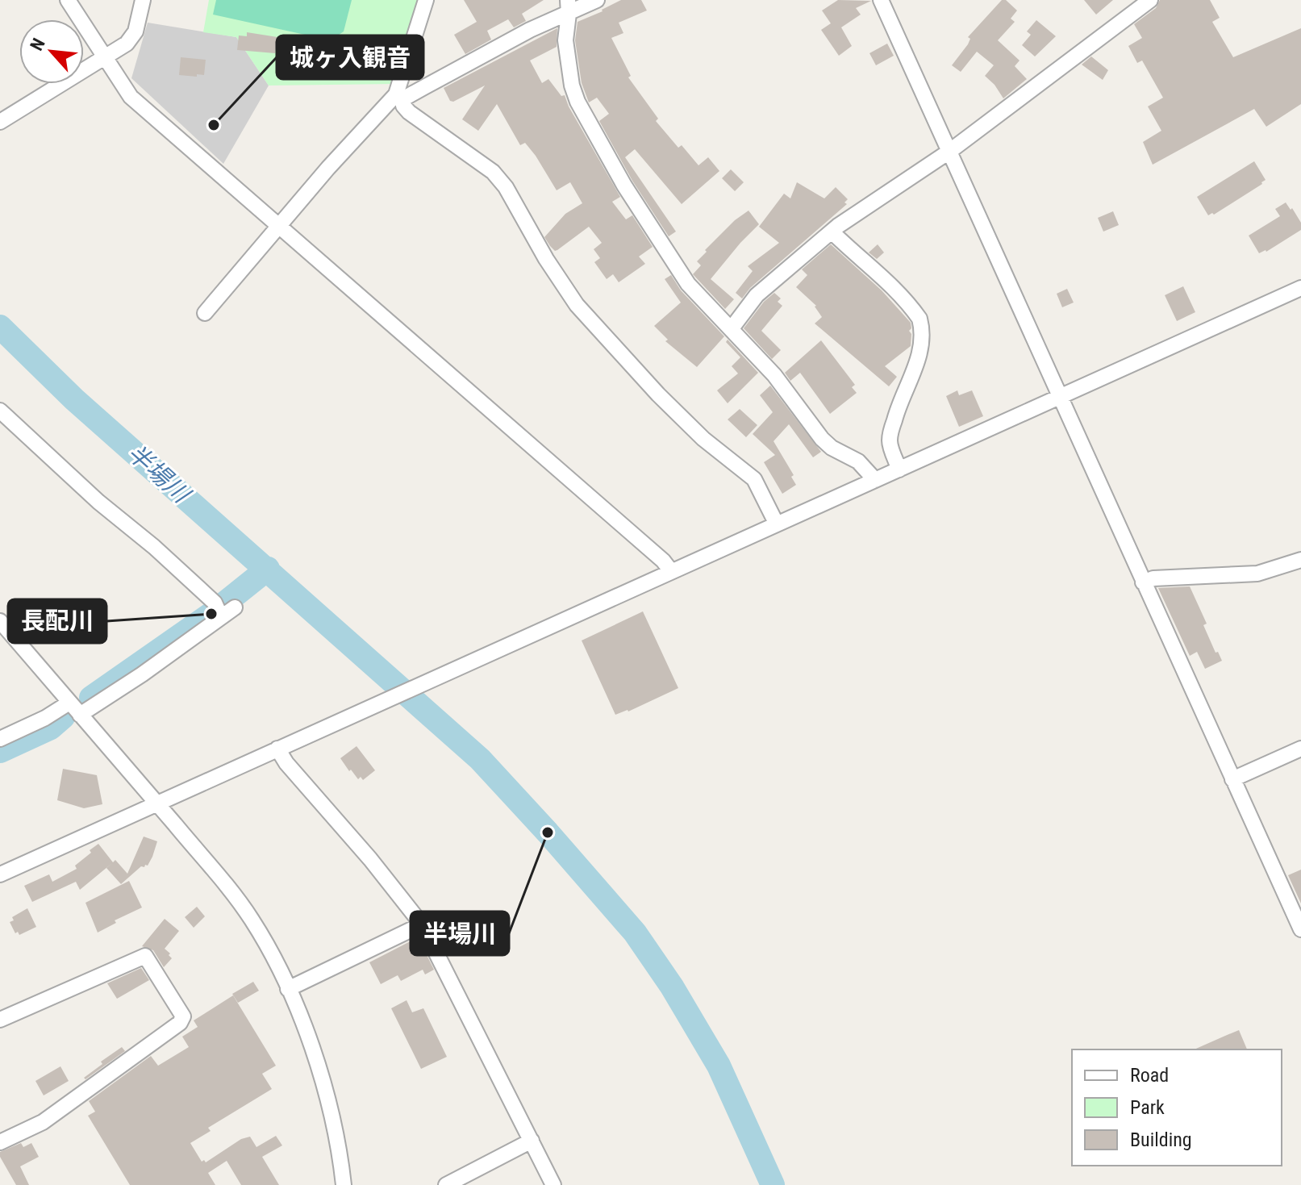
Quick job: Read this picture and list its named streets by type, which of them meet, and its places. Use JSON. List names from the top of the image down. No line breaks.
{"water":["半場川"],"places":["城ヶ入観音","長配川","半場川"],"legend":["Road","Park","Building"],"north":"top left"}
